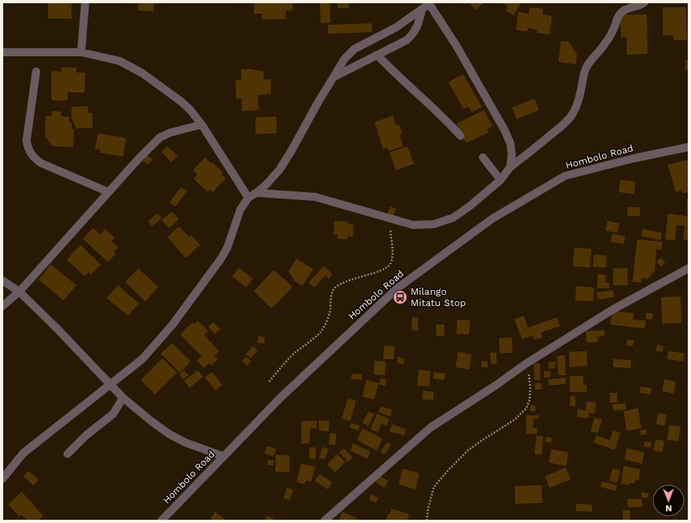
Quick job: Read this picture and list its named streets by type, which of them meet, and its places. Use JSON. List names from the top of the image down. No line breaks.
{"streets":{"street":["Hombolo Road"]},"places":{"bus stop":["Milango Mitatu Stop"]},"north":"bottom"}
